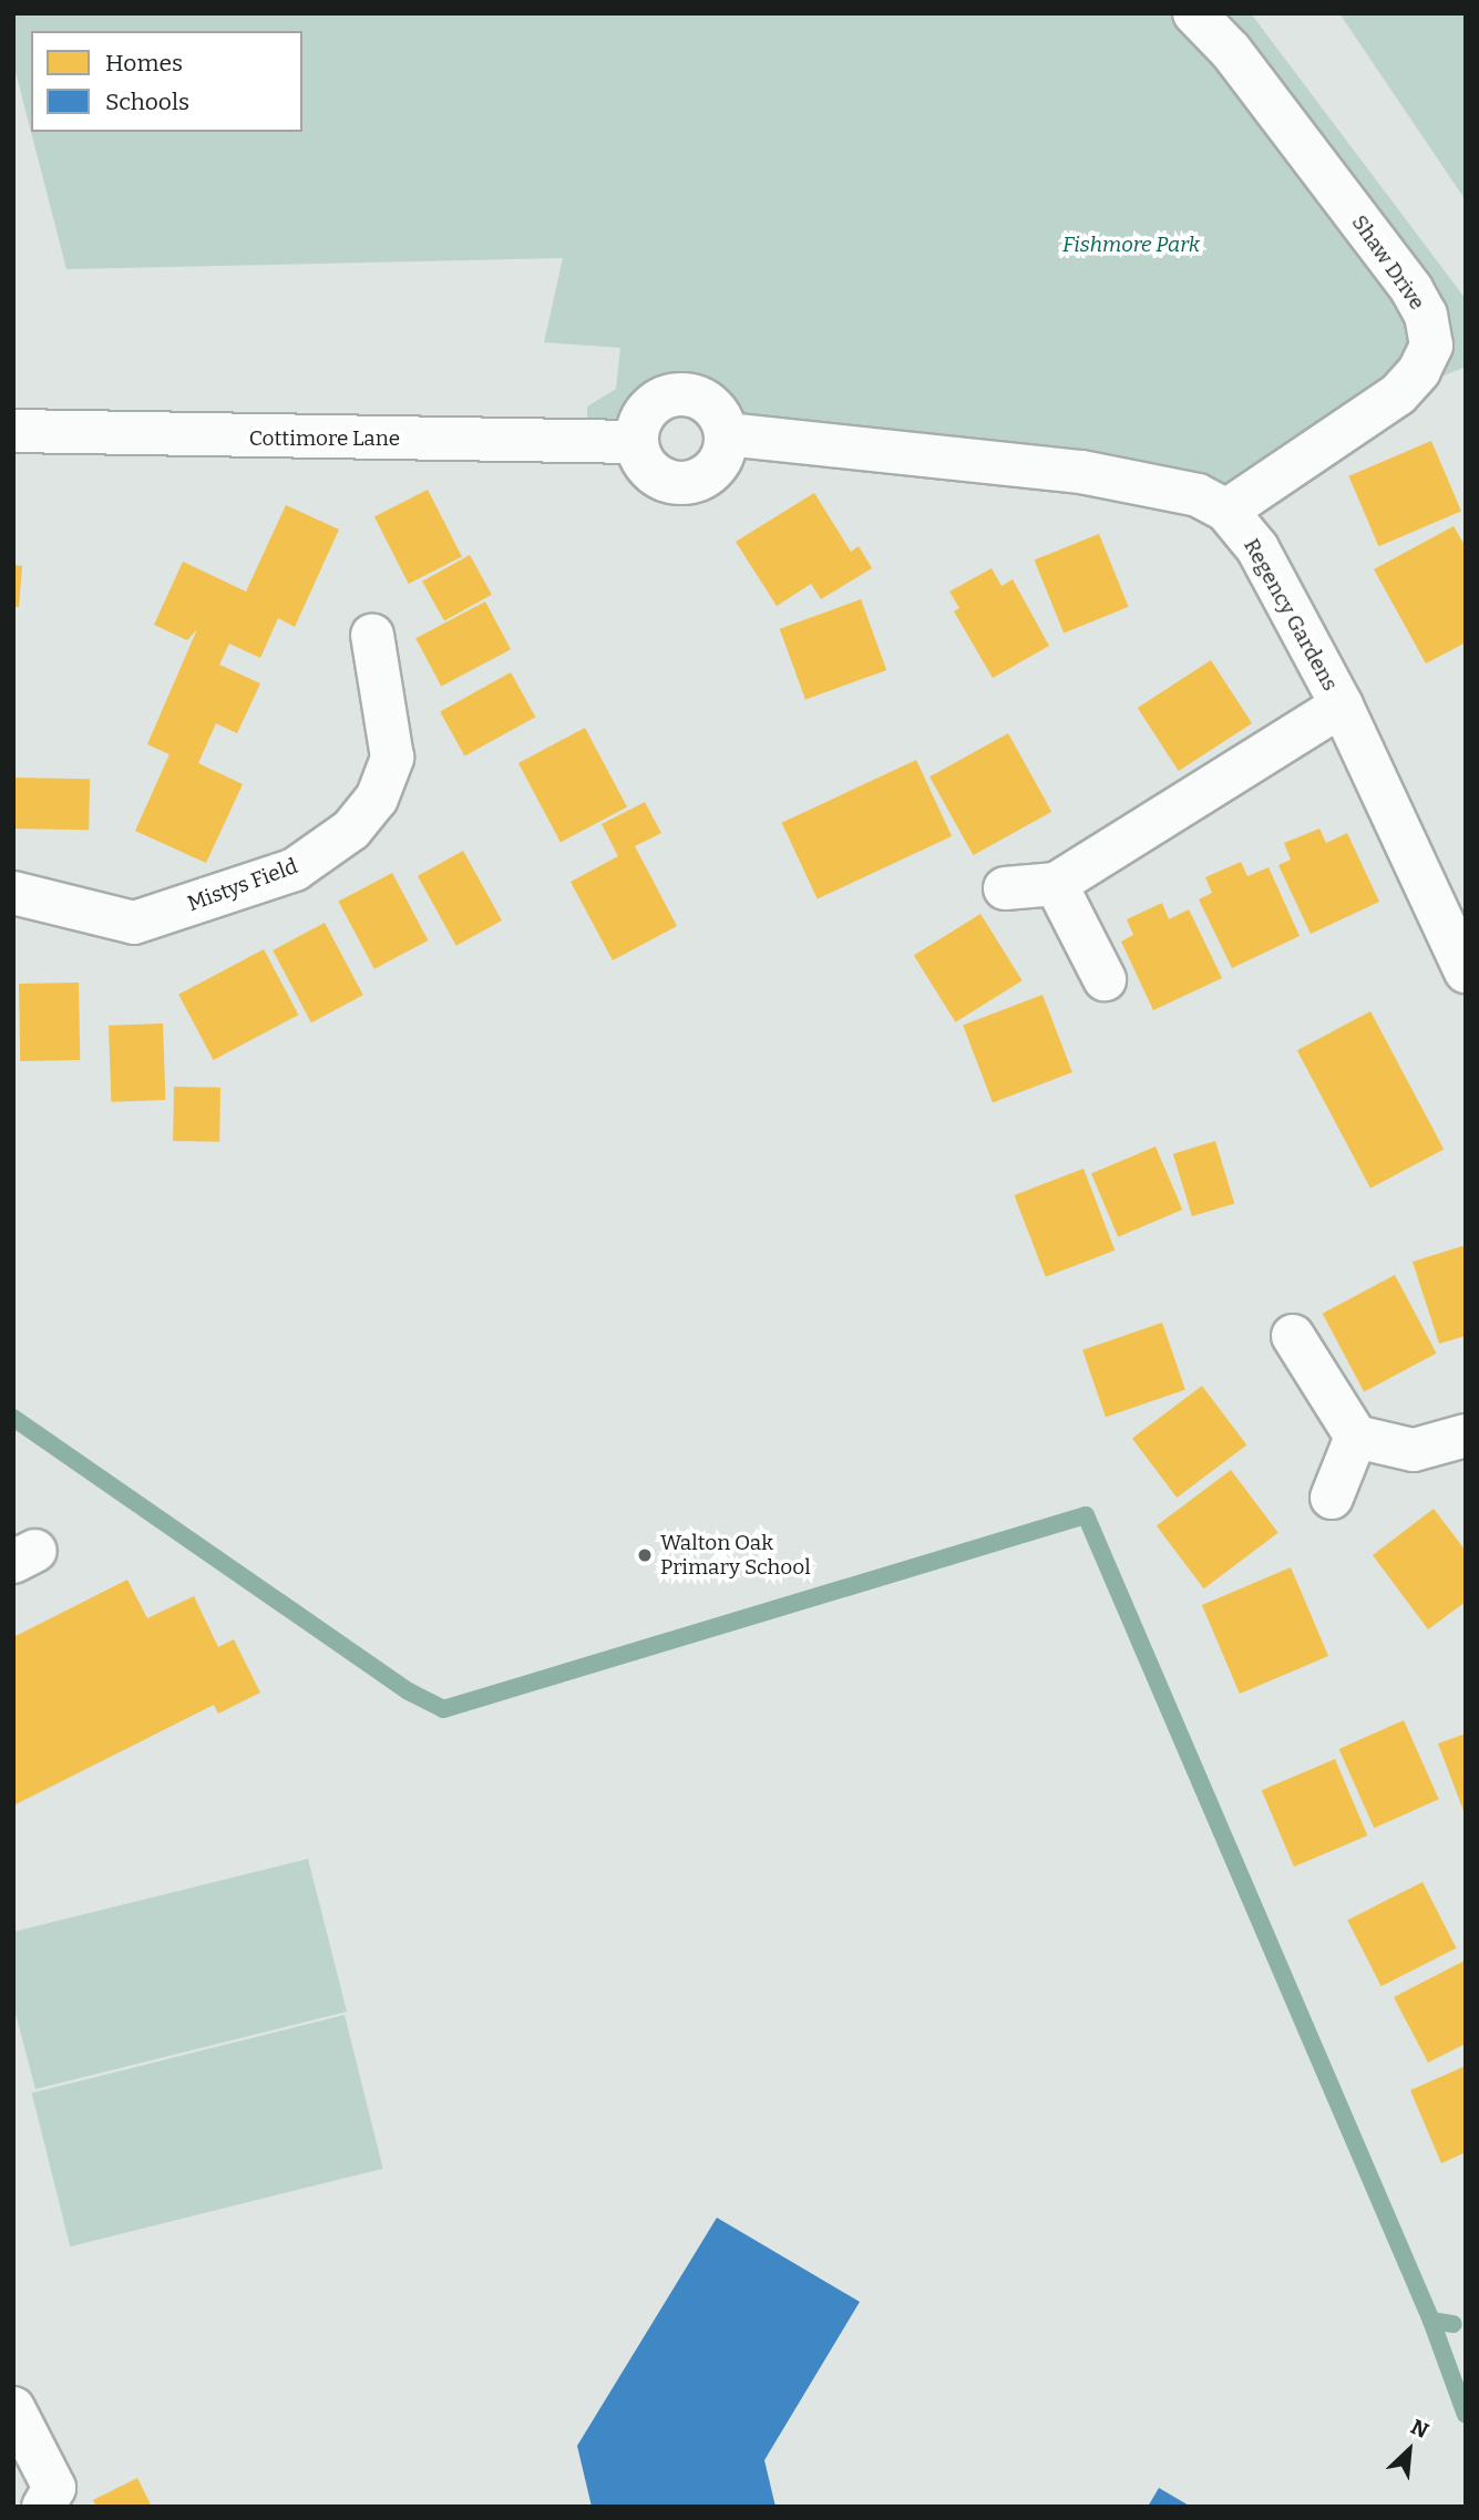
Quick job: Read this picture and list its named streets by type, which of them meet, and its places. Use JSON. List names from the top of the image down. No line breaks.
{"streets":{"street":["Shaw Drive","Cottimore Lane","Regency Gardens","Mistys Field"]},"crossings":[["Shaw Drive","Regency Gardens"],["Cottimore Lane","Regency Gardens"]],"parks":["Fishmore Park"],"places":["Walton Oak Primary School"],"legend":["Homes","Schools"],"north":"top right"}
